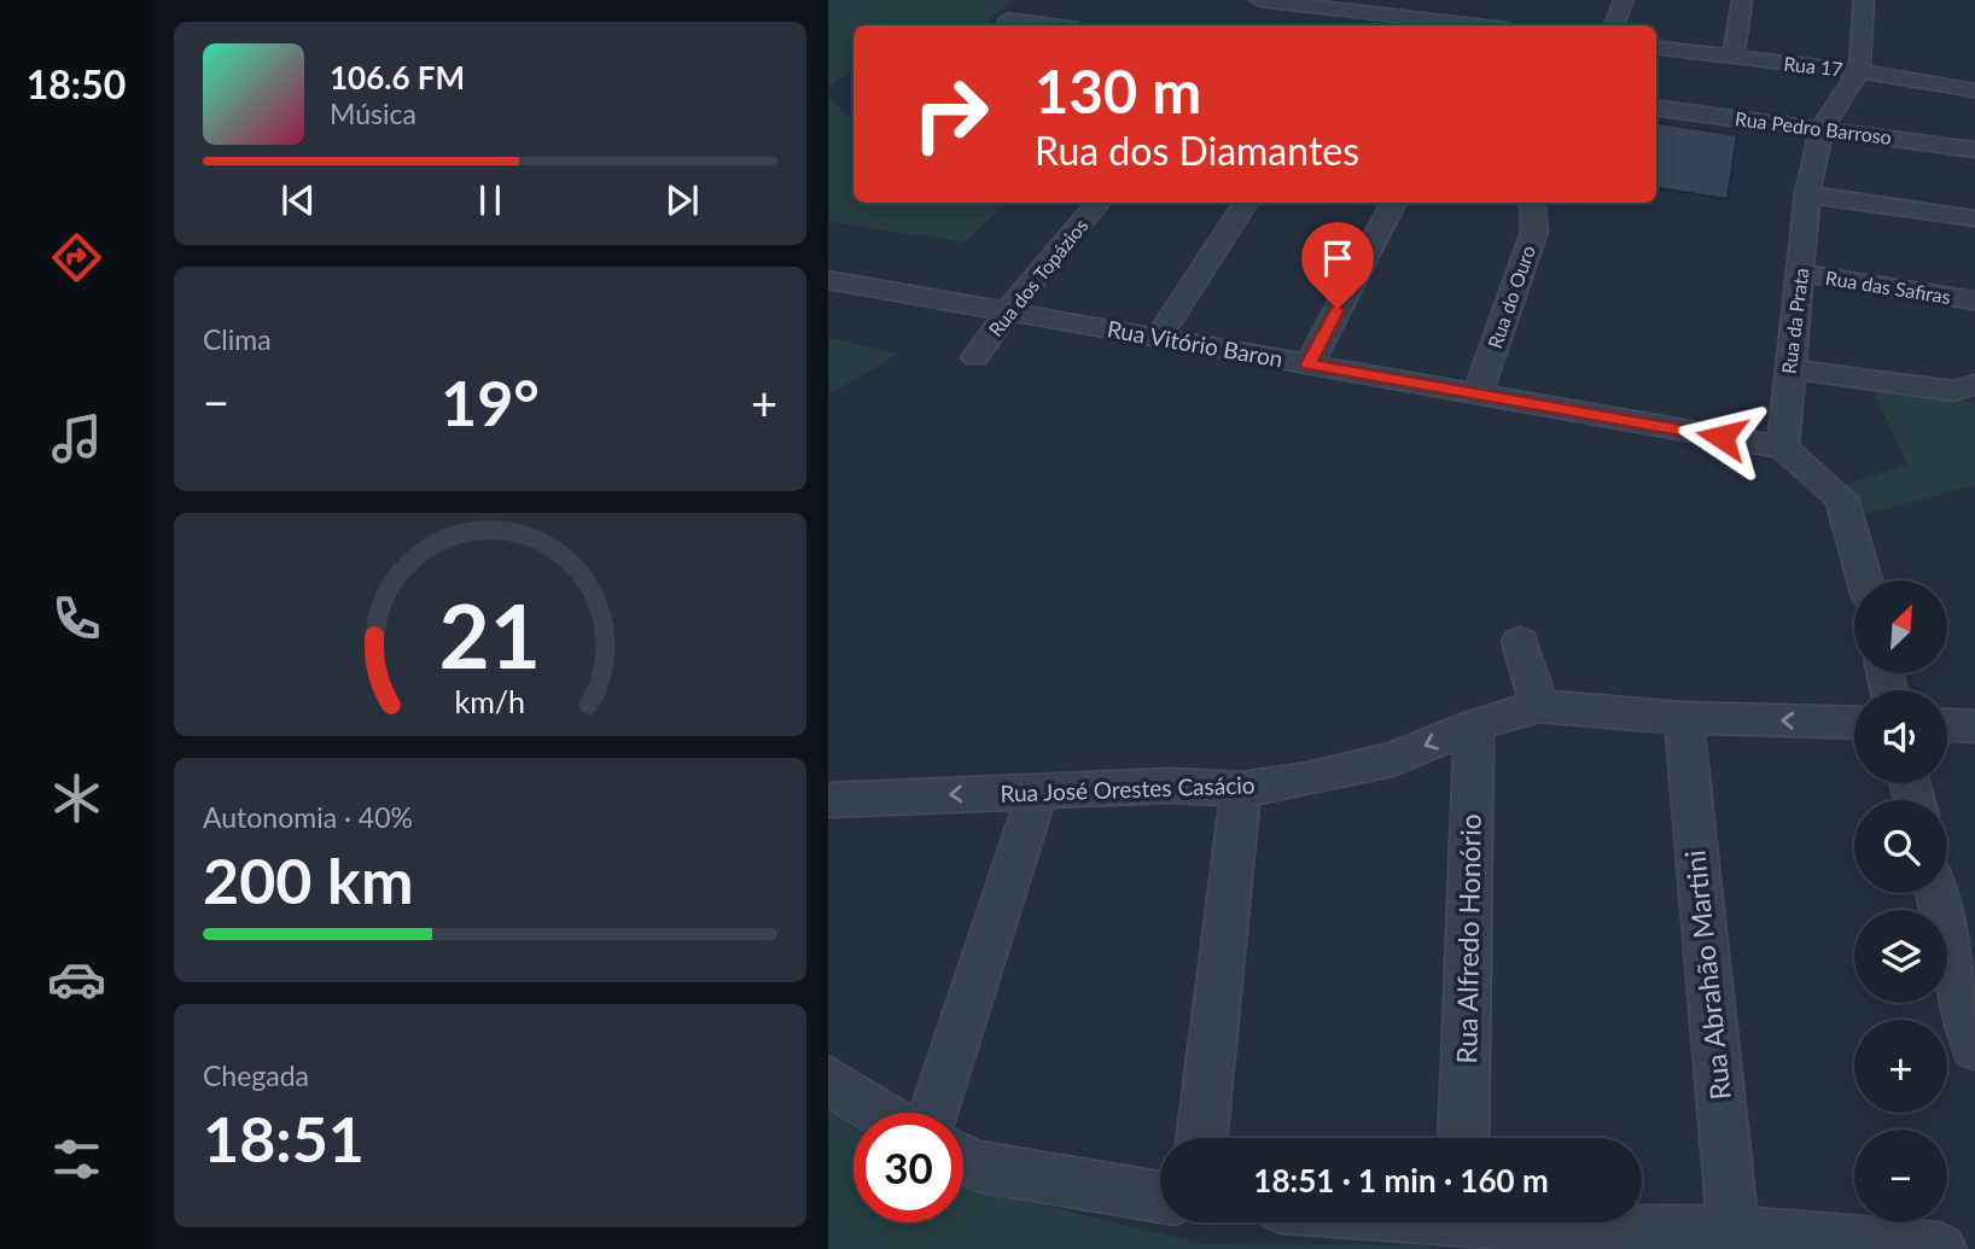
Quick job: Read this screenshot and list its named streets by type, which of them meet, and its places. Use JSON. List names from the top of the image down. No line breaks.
{"streets":{"street":["Rua 17","Rua Pedro Barroso","Rua dos Topázios","Rua das Safiras","Rua do Ouro","Rua da Prata","Rua Vitório Baron","Rua José Orestes Casácio","Rua Alfredo Honório","Rua Abrahão Martini"]},"crossings":[["Rua Pedro Barroso","Rua da Prata"],["Rua dos Topázios","Rua Vitório Baron"],["Rua das Safiras","Rua da Prata"],["Rua do Ouro","Rua Vitório Baron"],["Rua da Prata","Rua Vitório Baron"],["Rua José Orestes Casácio","Rua Alfredo Honório"],["Rua José Orestes Casácio","Rua Abrahão Martini"]],"one_way":["Rua José Orestes Casácio"],"north":"top right","page":{"tabs":"18:50","turn":["130 m","Rua dos Diamantes"],"song":["106.6 FM","Música"],"tile":["Clima",["Autonomia · 40%","200 km"],["Chegada","18:51"]],"heat":["−","19°","+"],"map_buttons":["+","−"],"limit":"30","trip":"18:51 · 1 min · 160 m","gauge":["21","km/h"]}}
